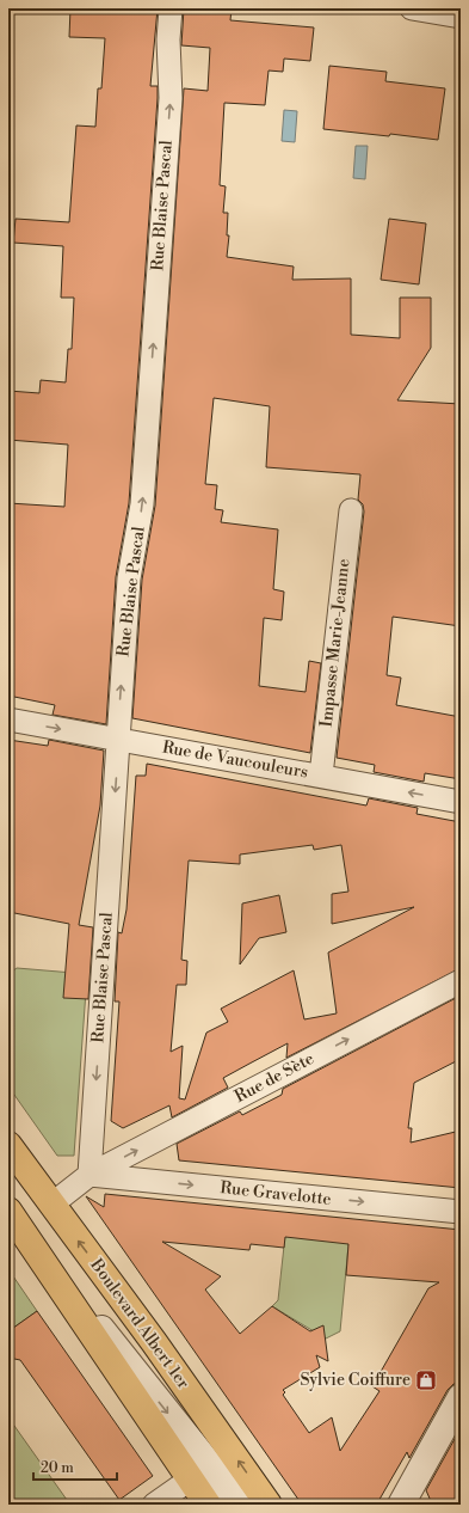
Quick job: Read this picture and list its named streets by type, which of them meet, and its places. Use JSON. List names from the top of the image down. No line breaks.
{"streets":{"main road":["Boulevard Albert 1er"],"street":["Rue Blaise Pascal","Impasse Marie-Jeanne","Rue de Vaucouleurs","Rue de Sète","Rue Gravelotte"]},"crossings":[["Rue Blaise Pascal","Rue de Vaucouleurs"],["Rue Blaise Pascal","Rue de Sète"],["Rue Blaise Pascal","Rue Gravelotte"],["Impasse Marie-Jeanne","Rue de Vaucouleurs"],["Rue de Sète","Rue Gravelotte"],["Rue de Sète","Boulevard Albert 1er"]],"one_way":["Rue de Sète","Rue Gravelotte"],"places":{"shop":["Sylvie Coiffure"]},"scale_bar":"20 m"}
